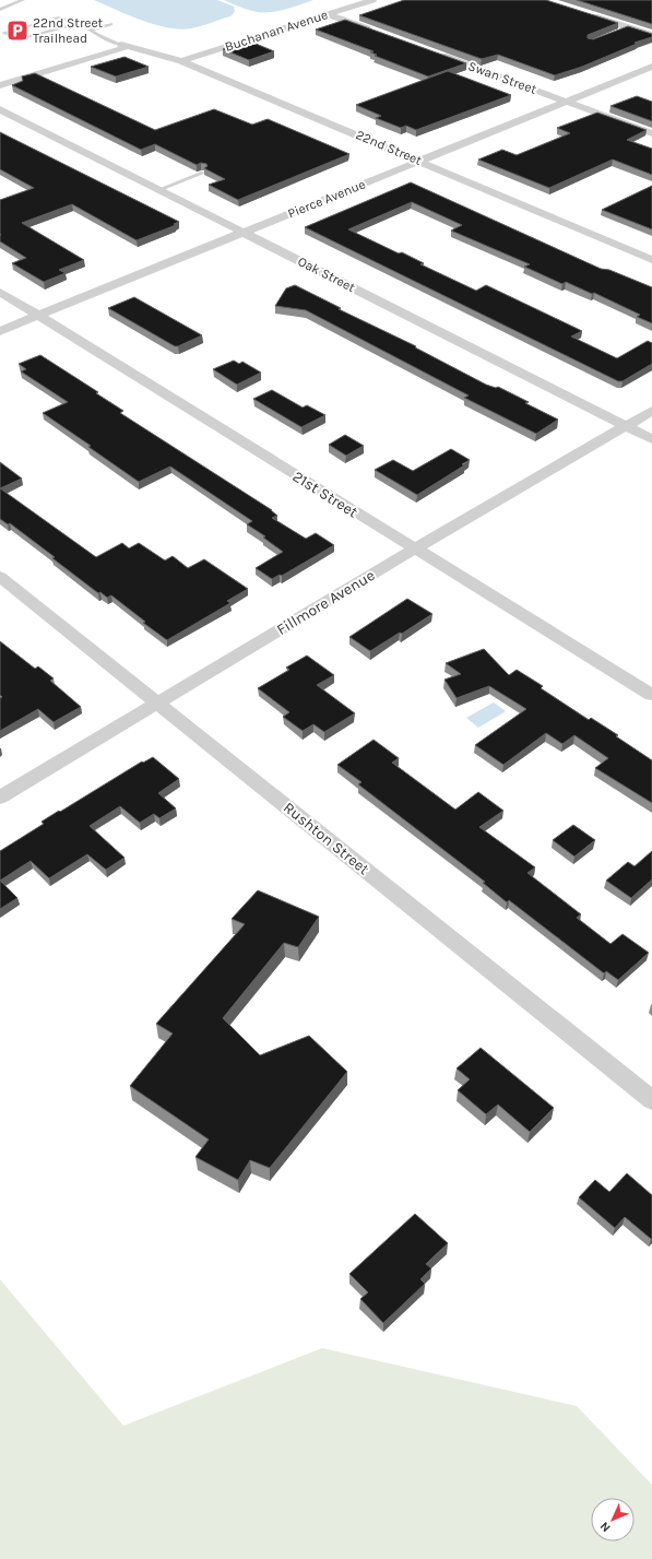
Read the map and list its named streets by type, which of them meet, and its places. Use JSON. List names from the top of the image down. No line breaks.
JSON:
{"streets":{"street":["Buchanan Avenue","Swan Street","22nd Street","Pierce Avenue","Oak Street","21st Street","Fillmore Avenue","Rushton Street"]},"crossings":[["Buchanan Avenue","22nd Street"],["Swan Street","Pierce Avenue"],["22nd Street","Pierce Avenue"],["Pierce Avenue","Oak Street"],["Pierce Avenue","21st Street"],["Oak Street","Fillmore Avenue"],["21st Street","Fillmore Avenue"],["Fillmore Avenue","Rushton Street"]],"places":{"parking":["22nd Street Trailhead"]},"north":"bottom left"}
